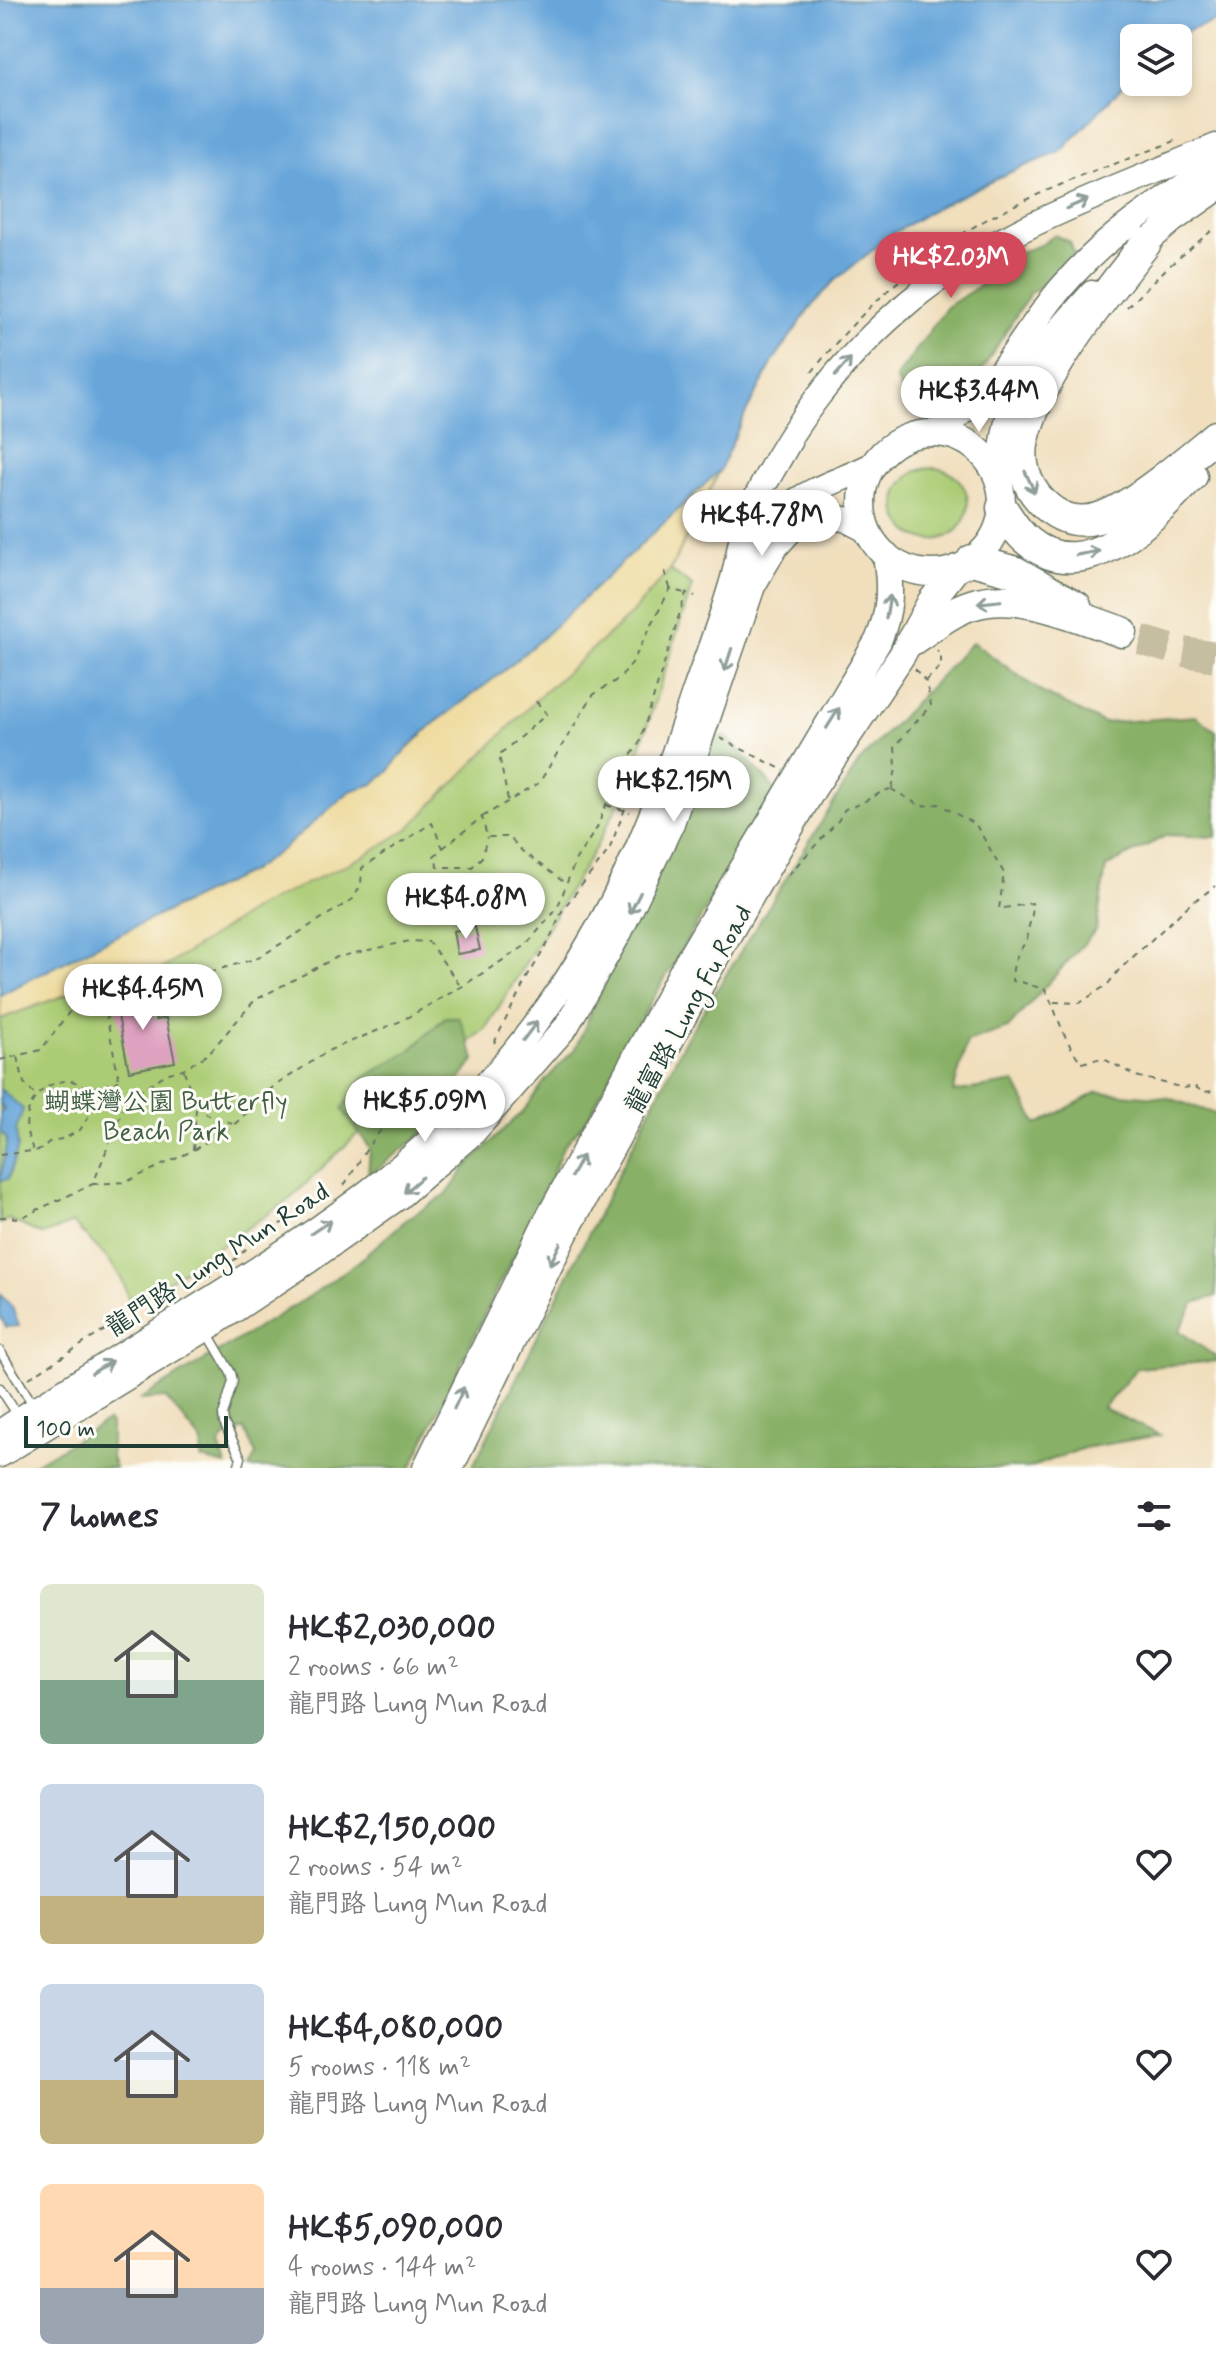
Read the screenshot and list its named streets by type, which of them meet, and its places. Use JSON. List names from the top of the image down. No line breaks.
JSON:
{"streets":{"main road":["龍富路 Lung Fu Road","龍門路 Lung Mun Road"]},"parks":["蝴蝶灣公園 Butterfly Beach Park"],"scale_bar":"100 m","page":{"price":["HK$2.03M","HK$3.44M","HK$4.78M","HK$2.15M","HK$4.08M","HK$4.45M","HK$5.09M"],"scale":"100 m","heading":"7 homes","list":[{"name":"HK$2,030,000","note":"2 rooms · 66 m² · 龍門路 Lung Mun Road"},{"name":"HK$2,150,000","note":"2 rooms · 54 m² · 龍門路 Lung Mun Road"},{"name":"HK$4,080,000","note":"5 rooms · 118 m² · 龍門路 Lung Mun Road"},{"name":"HK$5,090,000","note":"4 rooms · 144 m² · 龍門路 Lung Mun Road"}]}}
